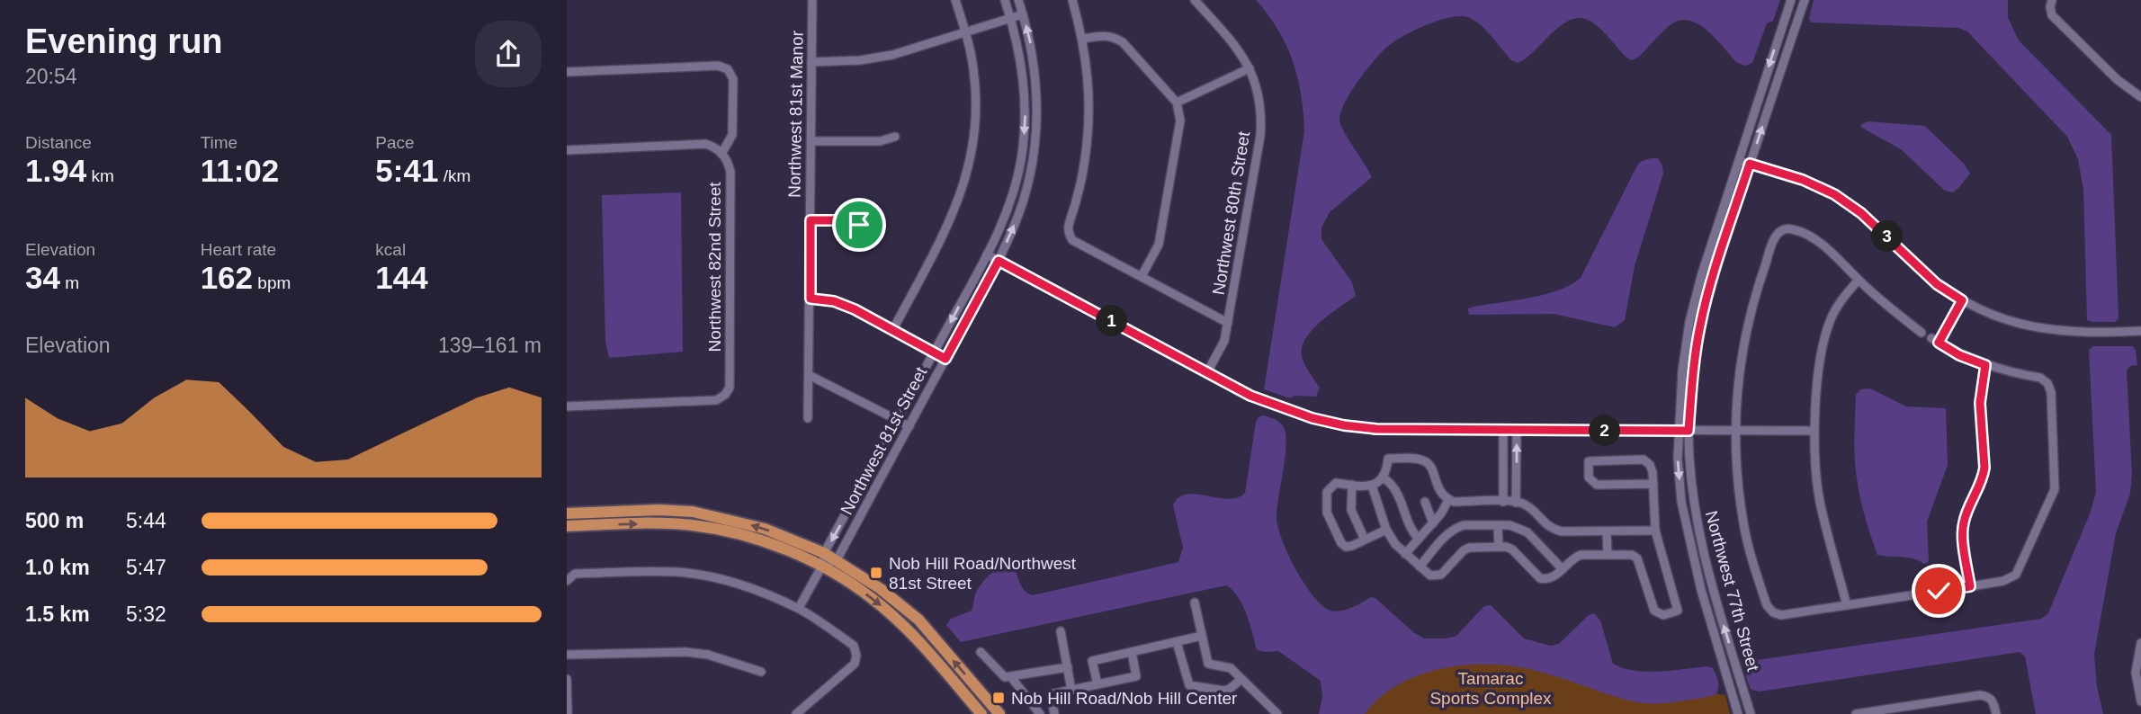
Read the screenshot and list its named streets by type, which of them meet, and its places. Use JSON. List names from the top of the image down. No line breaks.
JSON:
{"streets":{"street":["Northwest 81st Manor","Northwest 80th Street","Northwest 82nd Street","Northwest 81st Street","Northwest 77th Street"]},"parks":["Tamarac Sports Complex"],"places":{"transit":["Nob Hill Road/Northwest 81st Street","Nob Hill Road/Nob Hill Center"]},"page":{"heading":["Evening run","20:54"],"stats":[["Distance","1.94 km"],["Time","11:02"],["Pace","5:41 /km"],["Elevation","34 m"],["Heart rate","162 bpm"],["kcal","144"]],"pins":["3","1","2"],"chart":["Elevation","139–161 m"],"list":[{"name":"500 m","note":"5:44"},{"name":"1.0 km","note":"5:47"},{"name":"1.5 km","note":"5:32"}]}}
